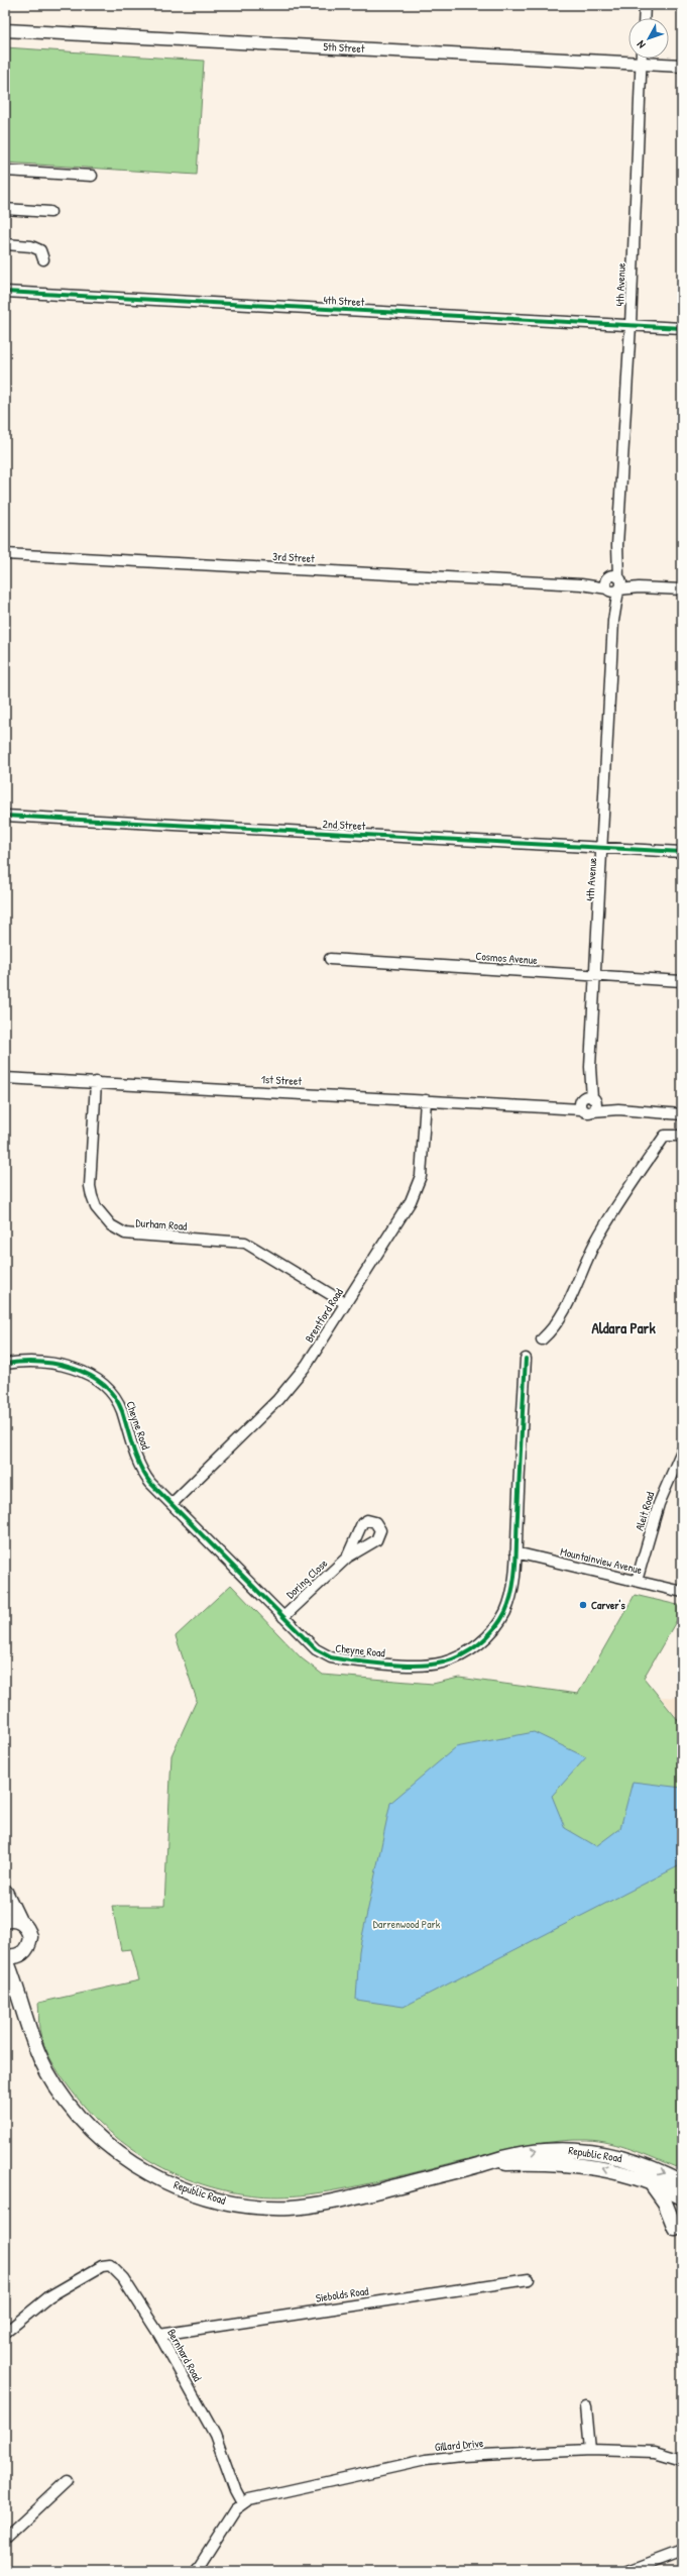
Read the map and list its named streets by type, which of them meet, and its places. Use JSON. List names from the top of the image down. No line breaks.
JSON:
{"streets":{"main road":["Republic Road"],"street":["5th Street","4th Avenue","4th Street","3rd Street","2nd Street","Cosmos Avenue","1st Street","Durham Road","Brentford Road","Cheyne Road","Aleit Road","Mountainview Avenue","Doring Close","Siebolds Road","Bernhard Road","Gillard Drive"]},"crossings":[["5th Street","4th Avenue"],["4th Avenue","4th Street"],["4th Avenue","3rd Street"],["4th Avenue","2nd Street"],["4th Avenue","Cosmos Avenue"],["4th Avenue","1st Street"],["1st Street","Durham Road"],["1st Street","Brentford Road"],["Durham Road","Brentford Road"],["Brentford Road","Cheyne Road"],["Cheyne Road","Mountainview Avenue"],["Cheyne Road","Doring Close"],["Aleit Road","Mountainview Avenue"],["Siebolds Road","Bernhard Road"],["Bernhard Road","Gillard Drive"]],"districts":["Aldara Park"],"parks":["Darrenwood Park"],"places":["Carver's"],"north":"bottom left"}
